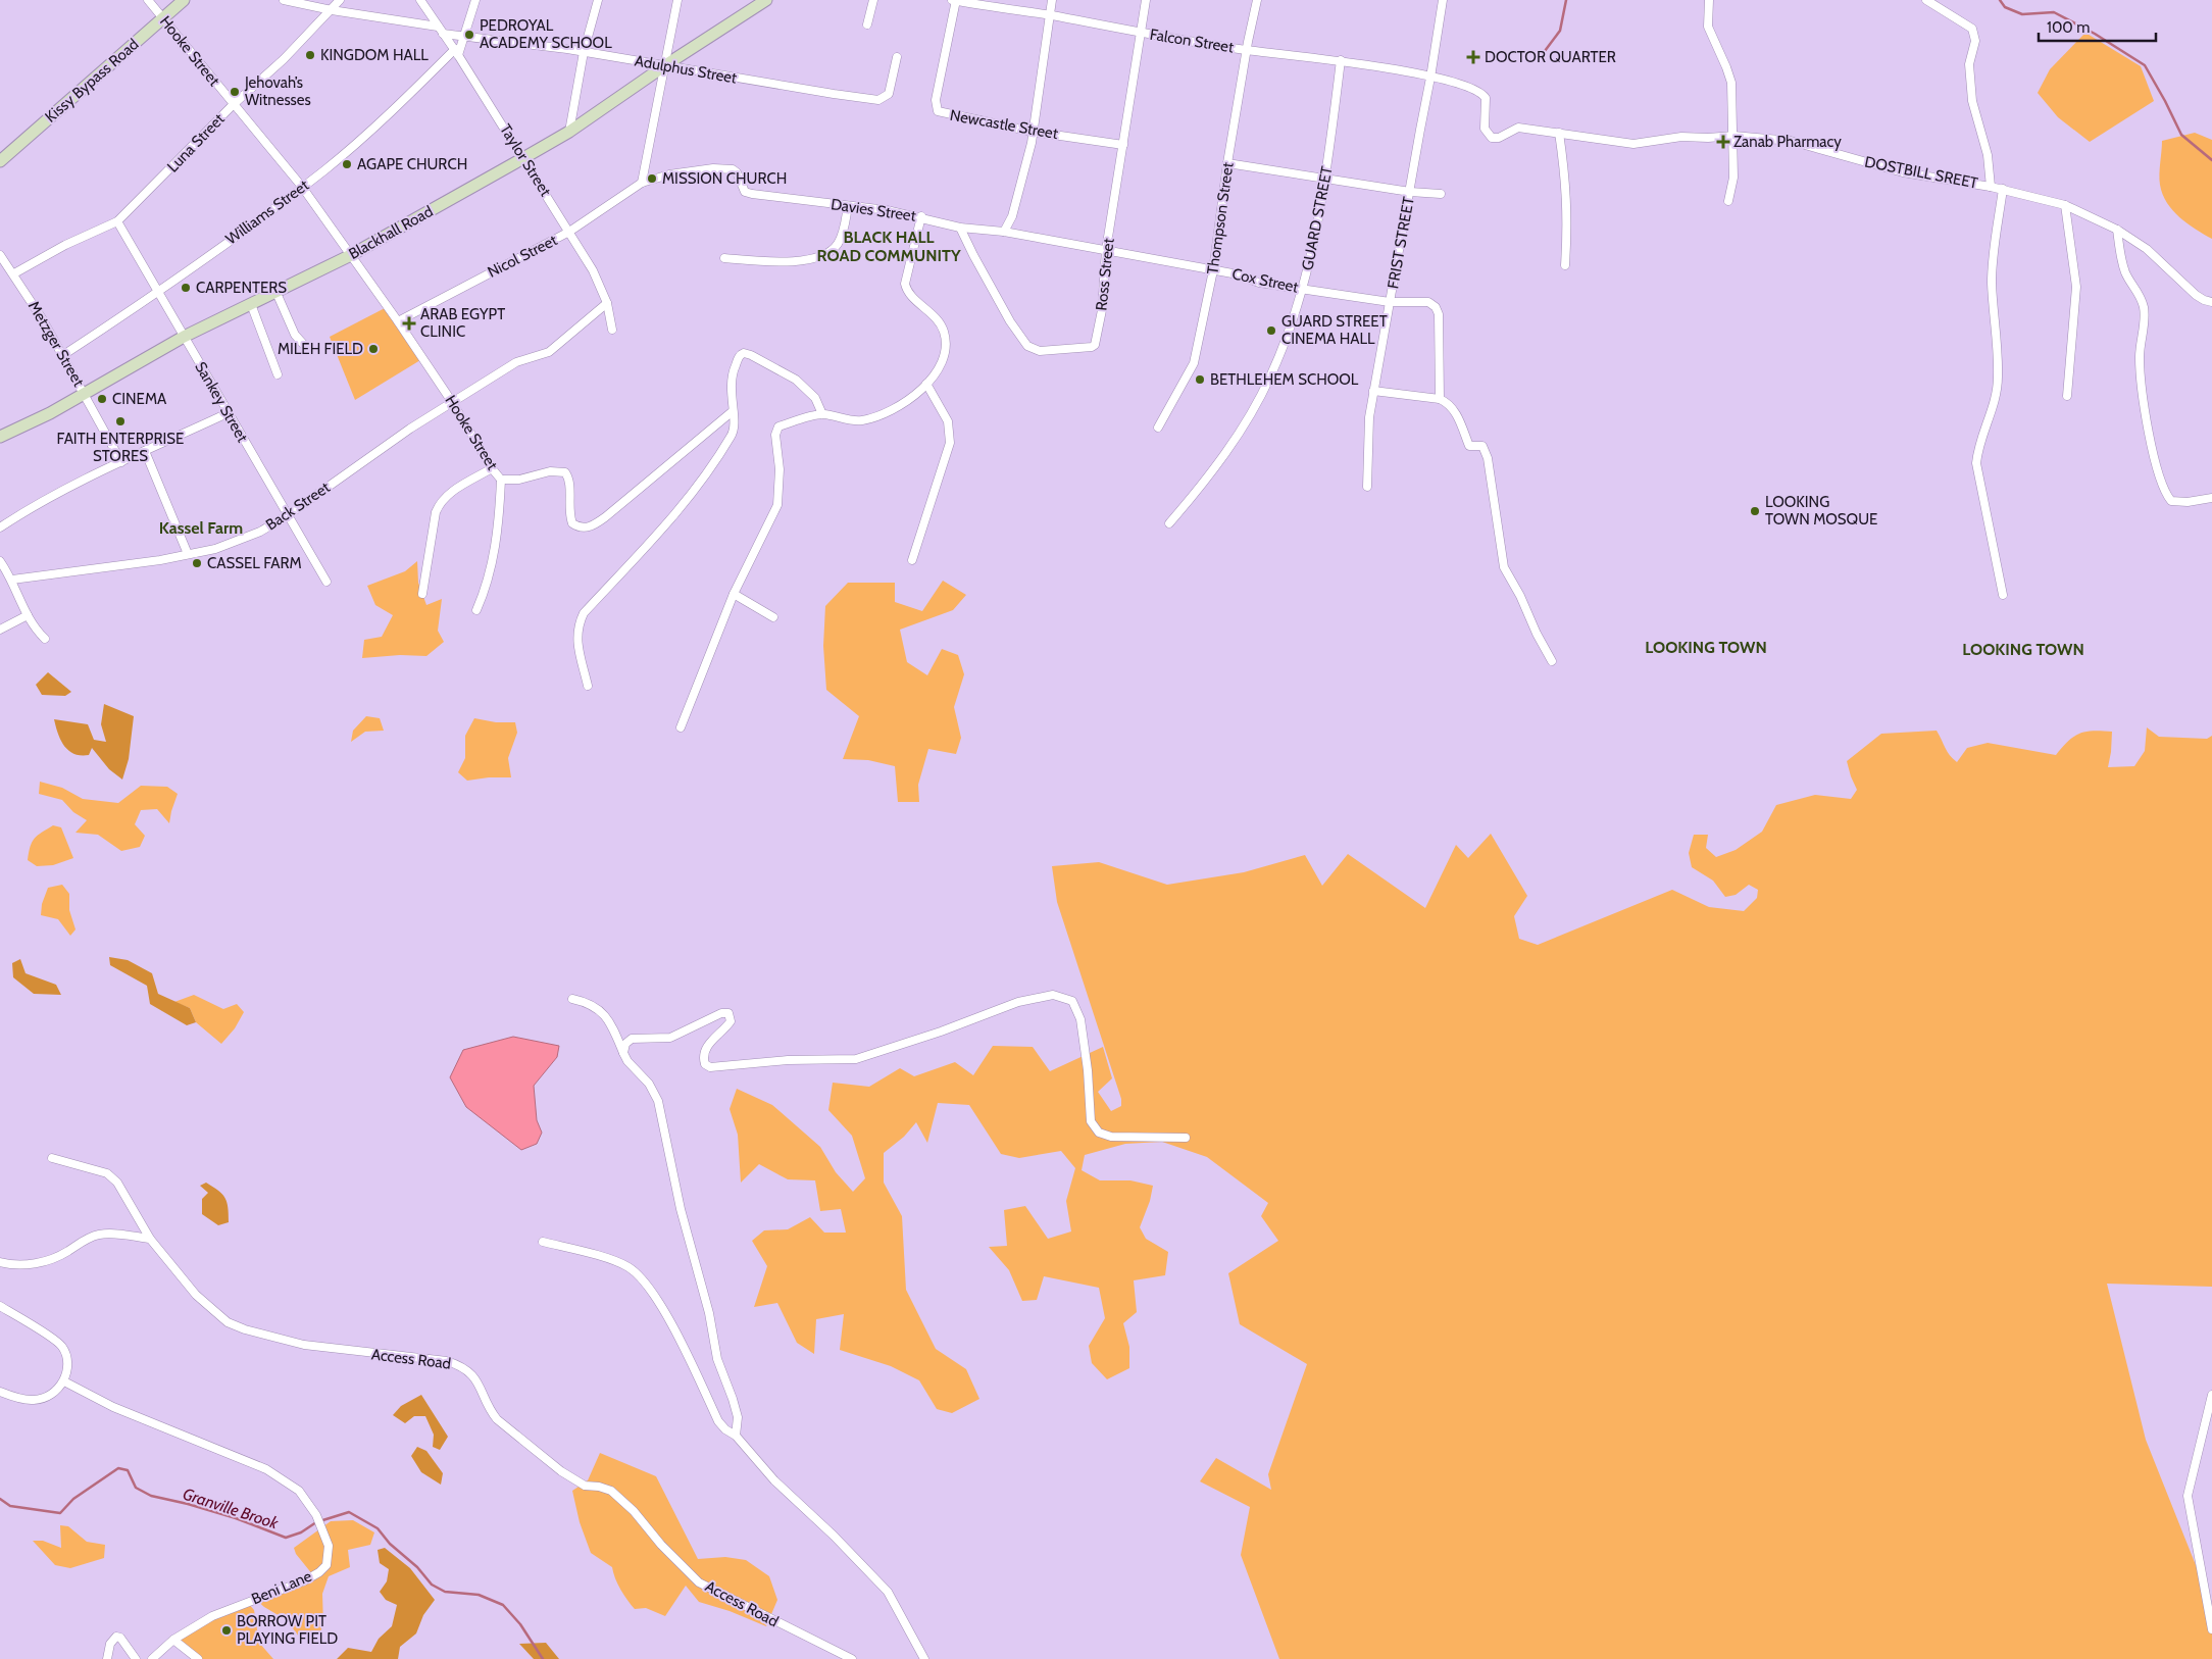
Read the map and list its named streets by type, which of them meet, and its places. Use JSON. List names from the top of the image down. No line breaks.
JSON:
{"streets":{"street":["Falcon Street","Hooke Street","Adulphus Street","Kissy Bypass Road","Newcastle Street","Luna Street","Taylor Street","DOSTBILL SREET","Davies Street","Williams Street","Thompson Street","GUARD STREET","Blackhall Road","FRIST STREET","Nicol Street","Ross Street","Cox Street","Metzger Street","Sankey Street","Back Street","Access Road","Beni Lane"]},"crossings":[["Falcon Street","Newcastle Street"],["Falcon Street","DOSTBILL SREET"],["Falcon Street","Thompson Street"],["Falcon Street","GUARD STREET"],["Falcon Street","FRIST STREET"],["Falcon Street","Ross Street"],["Hooke Street","Kissy Bypass Road"],["Hooke Street","Luna Street"],["Hooke Street","Williams Street"],["Hooke Street","Blackhall Road"],["Hooke Street","Nicol Street"],["Hooke Street","Back Street"],["Adulphus Street","Taylor Street"],["Adulphus Street","Blackhall Road"],["Newcastle Street","Ross Street"],["Luna Street","Sankey Street"],["Taylor Street","Williams Street"],["Taylor Street","Blackhall Road"],["Taylor Street","Nicol Street"],["Taylor Street","Back Street"],["DOSTBILL SREET","FRIST STREET"],["Davies Street","Nicol Street"],["Davies Street","Ross Street"],["Davies Street","Cox Street"],["Williams Street","Metzger Street"],["Williams Street","Sankey Street"],["Thompson Street","Cox Street"],["GUARD STREET","Cox Street"],["Blackhall Road","Metzger Street"],["Blackhall Road","Sankey Street"],["FRIST STREET","Cox Street"],["Ross Street","Cox Street"],["Sankey Street","Back Street"]],"districts":["BLACK HALL ROAD COMMUNITY","Kassel Farm","LOOKING TOWN","LOOKING TOWN"],"water":["Granville Brook"],"places":{"other":["PEDROYAL ACADEMY SCHOOL","KINGDOM HALL","Jehovah’s Witnesses","AGAPE CHURCH","MISSION CHURCH","CARPENTERS","GUARD STREET CINEMA HALL","MILEH FIELD","BETHLEHEM SCHOOL","CINEMA","FAITH ENTERPRISE STORES","LOOKING TOWN MOSQUE","CASSEL FARM","BORROW PIT PLAYING FIELD"],"health":["DOCTOR QUARTER","Zanab Pharmacy","ARAB EGYPT CLINIC"]},"scale_bar":"100 m"}
